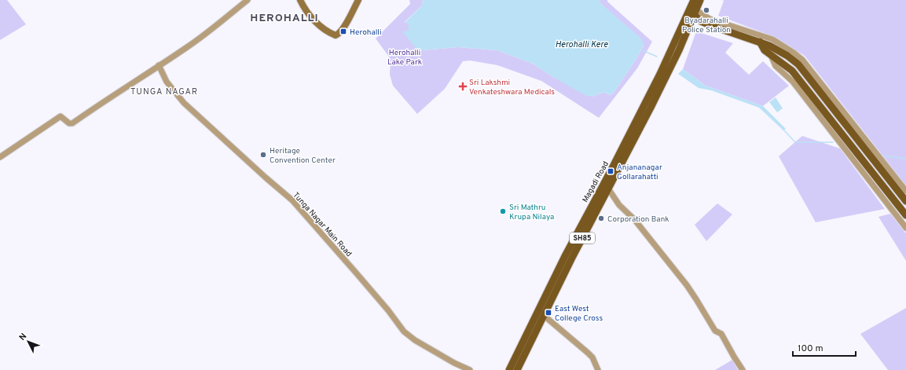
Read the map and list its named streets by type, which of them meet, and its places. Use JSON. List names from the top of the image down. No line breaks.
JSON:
{"streets":{"main road":["Magadi Road","SH85"],"street":["Tunga Nagar Main Road"]},"districts":["HEROHALLI","TUNGA NAGAR"],"water":["Herohalli Kere"],"parks":["Herohalli Lake Park"],"places":{"other":["Byadarahalli Police Station","Heritage Convention Center","Sri Mathru Krupa Nilaya","Corporation Bank"],"transit":["Herohalli","Anjananagar Gollarahatti","East West College Cross"],"health":["Sri Lakshmi Venkateshwara Medicals"]},"scale_bar":"100 m","north":"top left"}
